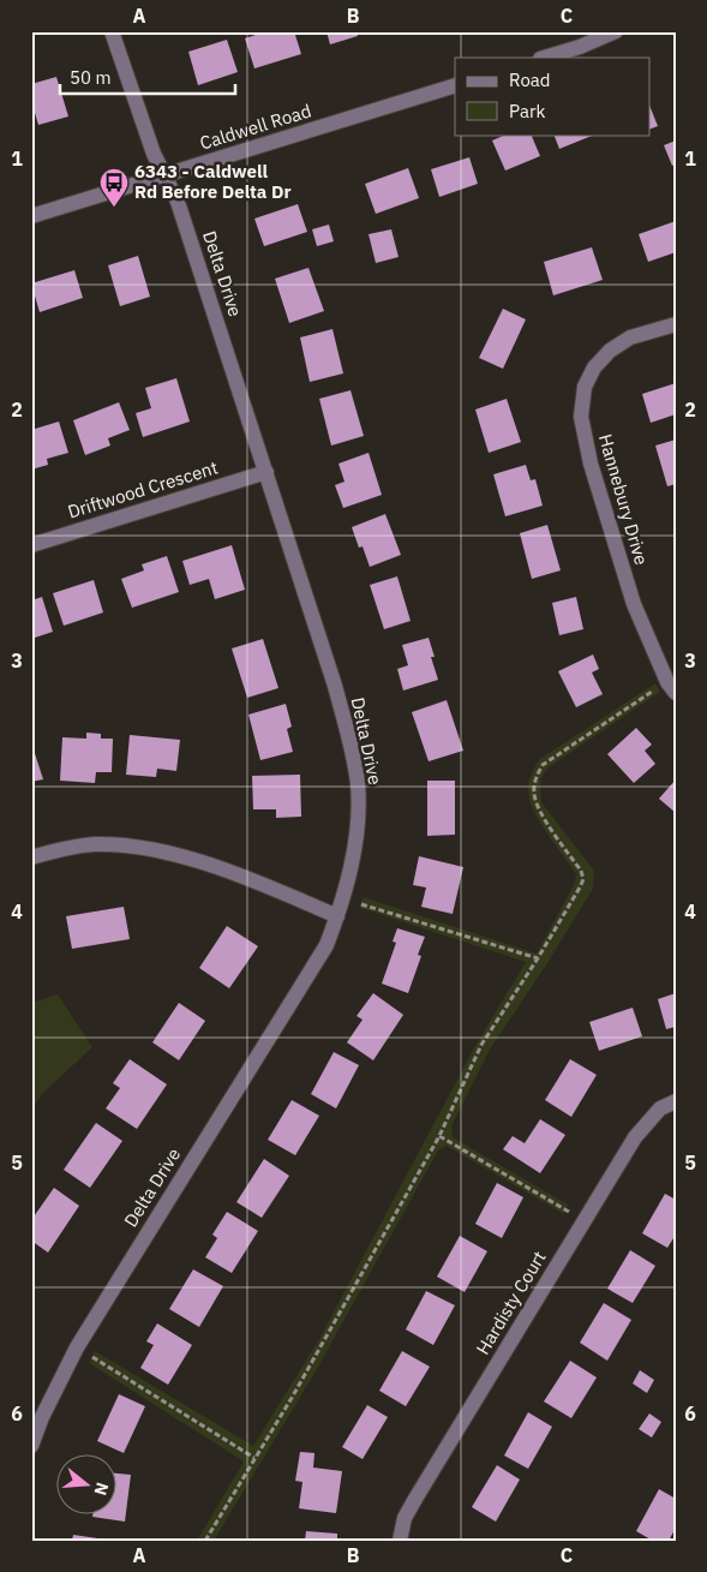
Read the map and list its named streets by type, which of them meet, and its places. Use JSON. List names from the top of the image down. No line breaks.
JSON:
{"streets":{"street":["Caldwell Road","Delta Drive","Driftwood Crescent","Hannebury Drive","Hardisty Court"]},"crossings":[["Caldwell Road","Delta Drive"],["Delta Drive","Driftwood Crescent"]],"places":{"bus stop":["6343 - Caldwell Rd Before Delta Dr"]},"legend":["Road","Park"],"scale_bar":"50 m","north":"right","grid":{"columns":["A","B","C"],"rows":["1","2","3","4","5","6"]}}
